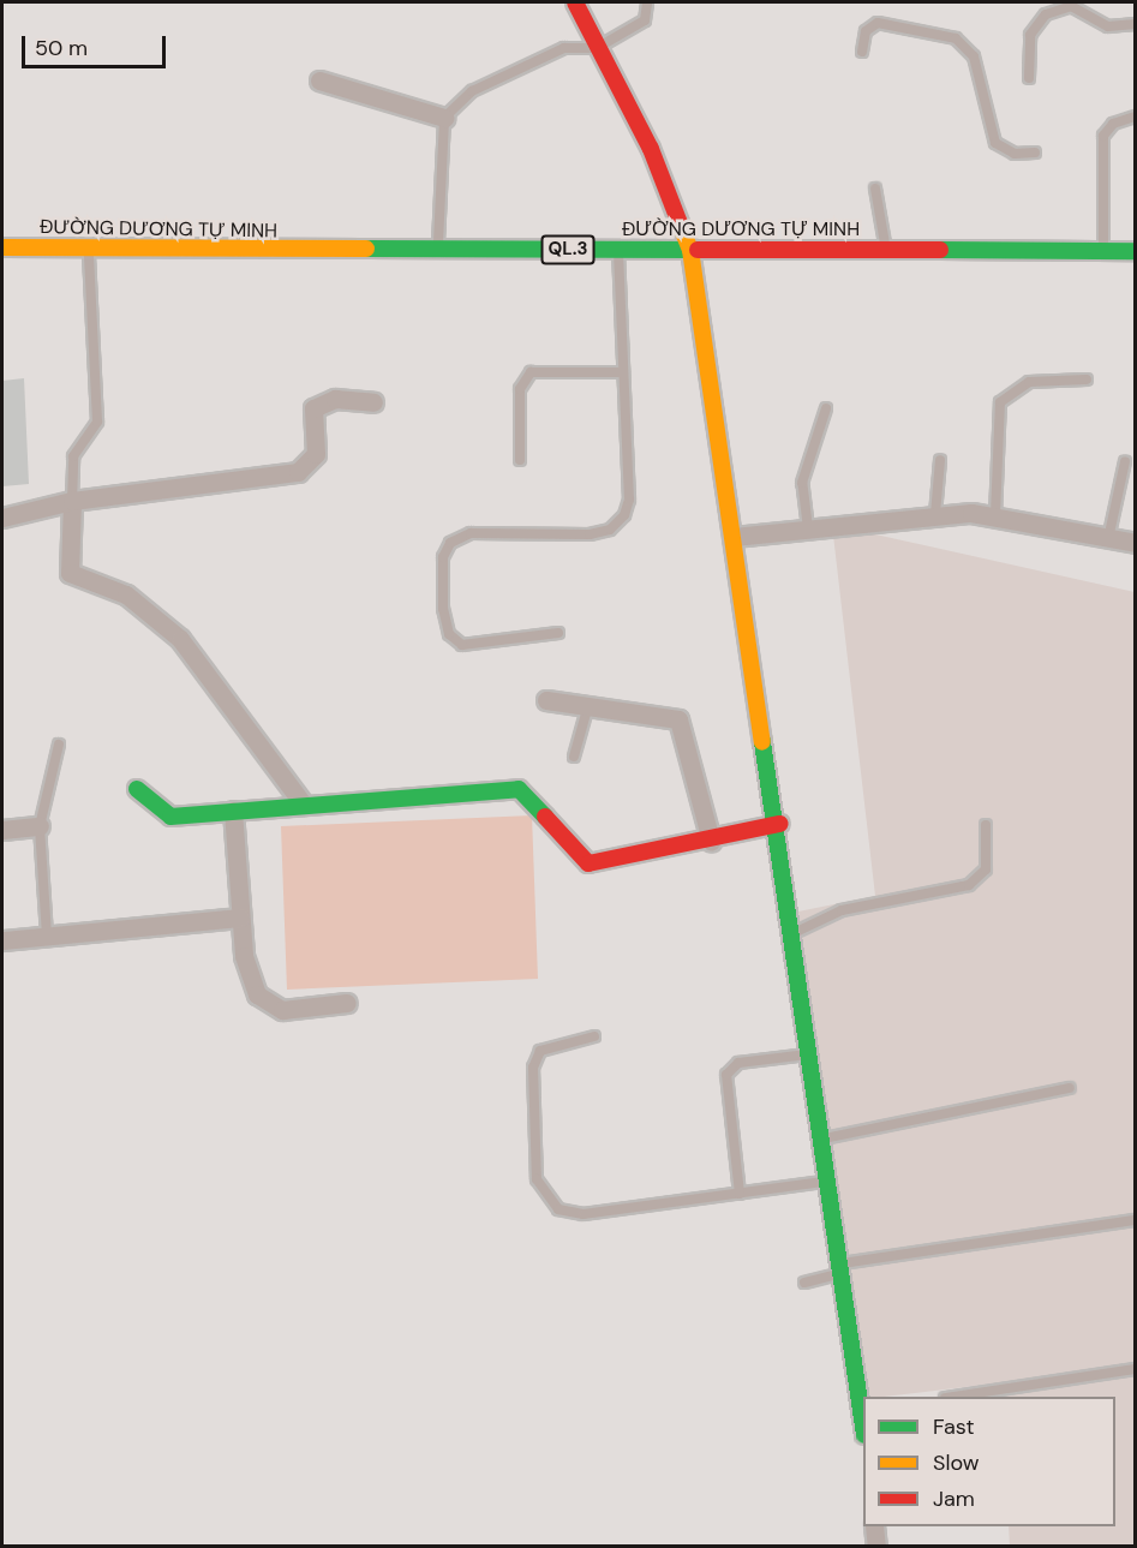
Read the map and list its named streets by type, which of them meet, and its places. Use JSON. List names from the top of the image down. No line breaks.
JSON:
{"streets":{"main road":["ĐƯỜNG DƯƠNG TỰ MINH","QL.3"]},"legend":["Fast","Slow","Jam"],"scale_bar":"50 m"}
